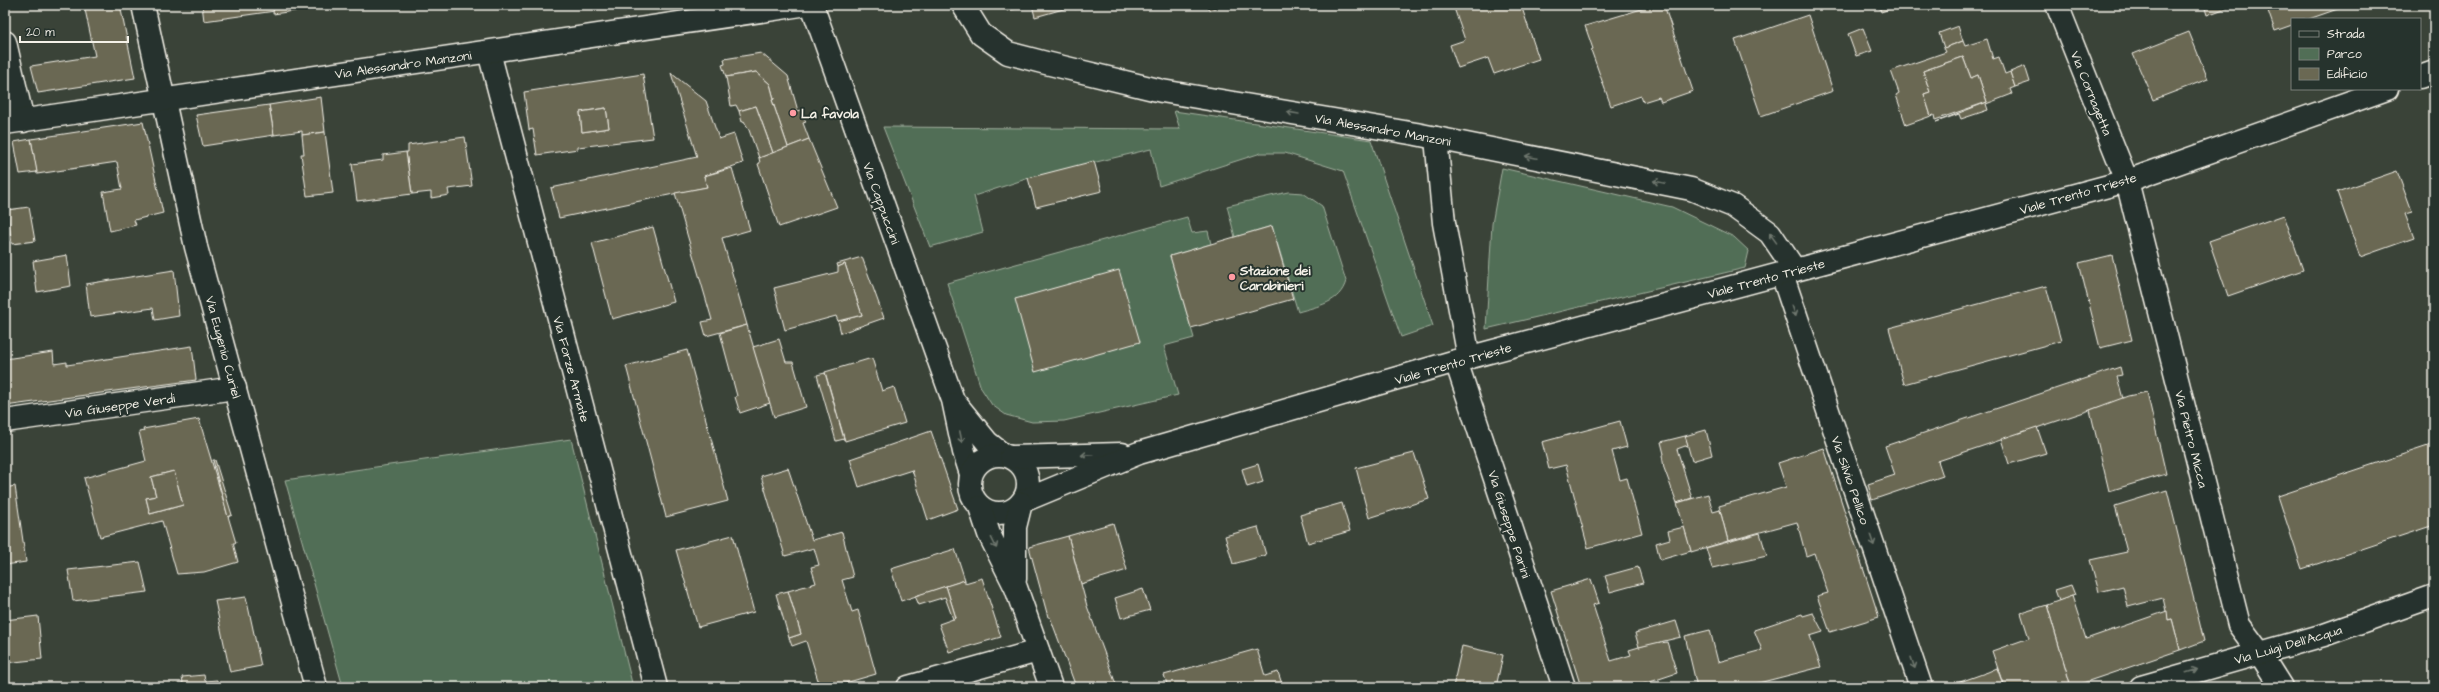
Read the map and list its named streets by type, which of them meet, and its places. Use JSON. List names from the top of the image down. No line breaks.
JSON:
{"streets":{"street":["Via Alessandro Manzoni","Via Cornagetta","Viale Trento Trieste","Via Cappuccini","Via Eugenio Curiel","Via Forze Armate","Via Giuseppe Verdi","Via Pietro Micca","Via Silvio Pellico","Via Giuseppe Parini","Via Luigi Dell'Acqua"]},"crossings":[["Via Alessandro Manzoni","Viale Trento Trieste"],["Via Alessandro Manzoni","Via Eugenio Curiel"],["Via Alessandro Manzoni","Via Forze Armate"],["Via Alessandro Manzoni","Via Silvio Pellico"],["Via Alessandro Manzoni","Via Giuseppe Parini"],["Via Cornagetta","Viale Trento Trieste"],["Via Cornagetta","Via Pietro Micca"],["Viale Trento Trieste","Via Cappuccini"],["Viale Trento Trieste","Via Pietro Micca"],["Viale Trento Trieste","Via Silvio Pellico"],["Viale Trento Trieste","Via Giuseppe Parini"],["Via Eugenio Curiel","Via Giuseppe Verdi"],["Via Pietro Micca","Via Luigi Dell'Acqua"]],"one_way":["Via Alessandro Manzoni","Via Silvio Pellico","Via Luigi Dell'Acqua"],"places":["La favola","Stazione dei Carabinieri"],"legend":["Strada","Parco","Edificio"],"scale_bar":"20 m"}
